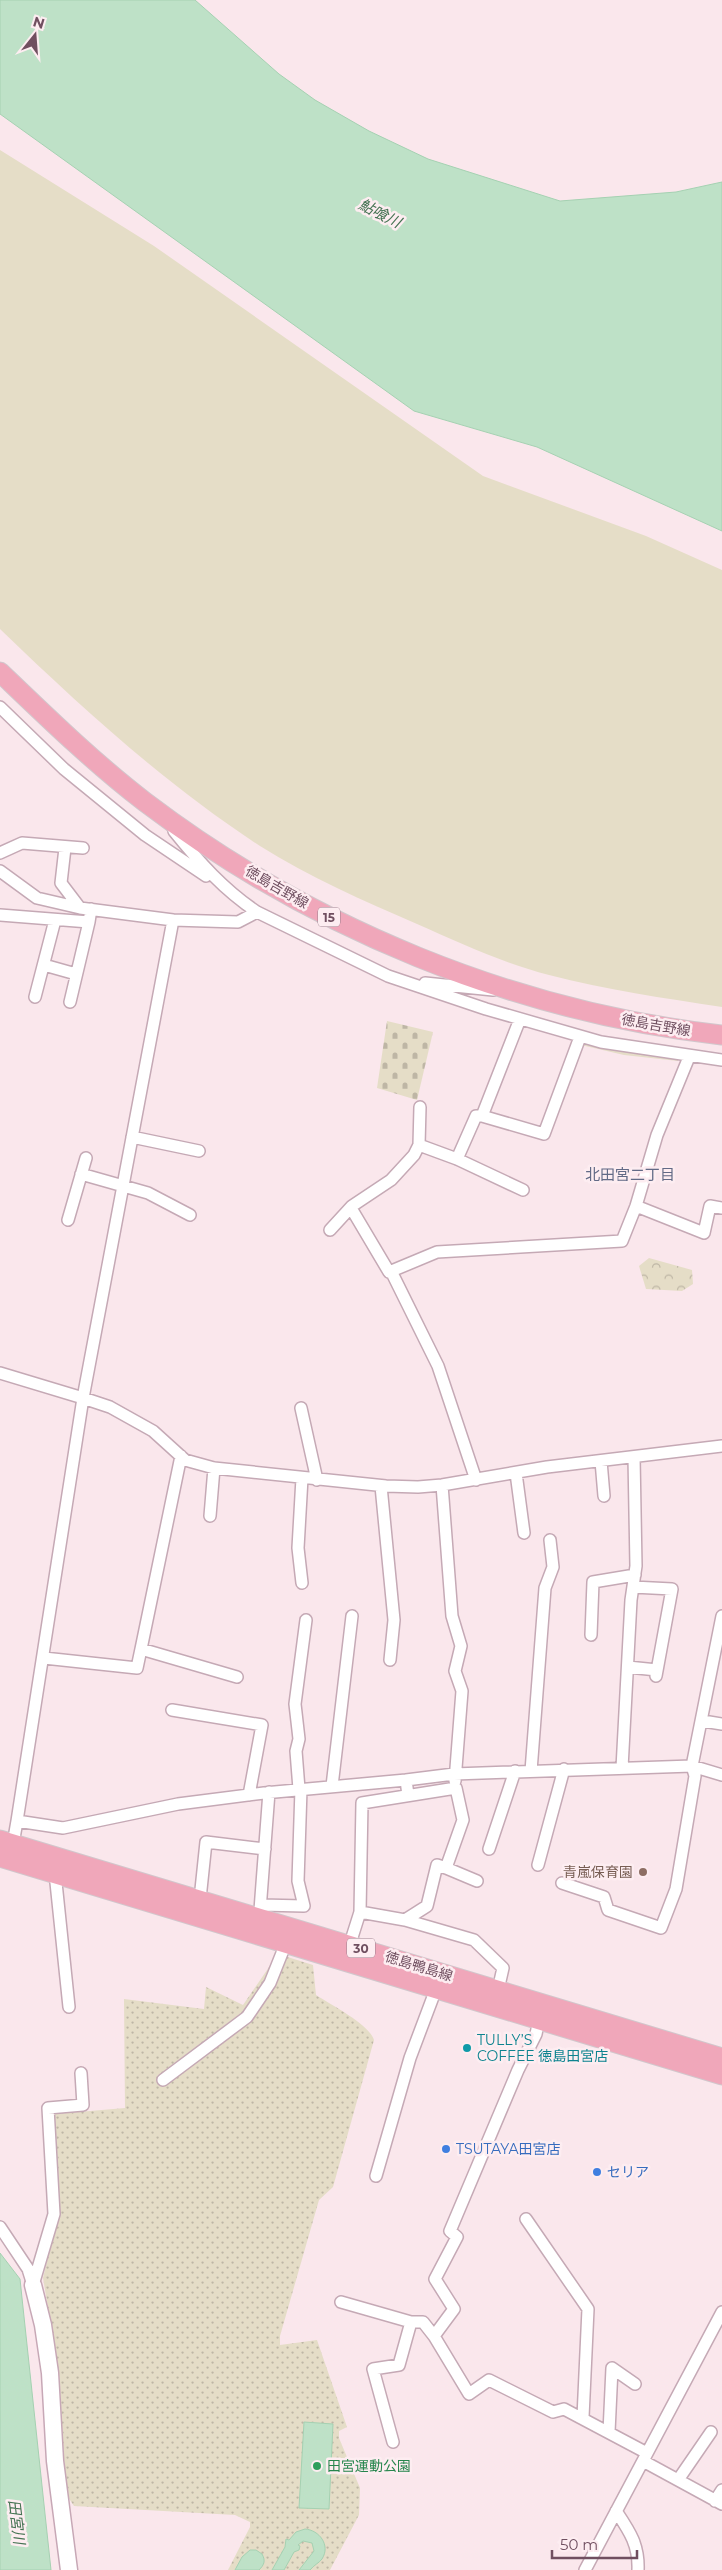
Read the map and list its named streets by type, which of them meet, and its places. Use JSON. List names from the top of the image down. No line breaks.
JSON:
{"streets":{"main road":["徳島吉野線","15","30","徳島鴨島線"]},"districts":["北田宮二丁目"],"water":["鮎喰川","田宮川"],"places":["青嵐保育園","TULLY’S COFFEE 徳島田宮店","TSUTAYA田宮店","セリア","田宮運動公園"],"scale_bar":"50 m","north":"top"}
